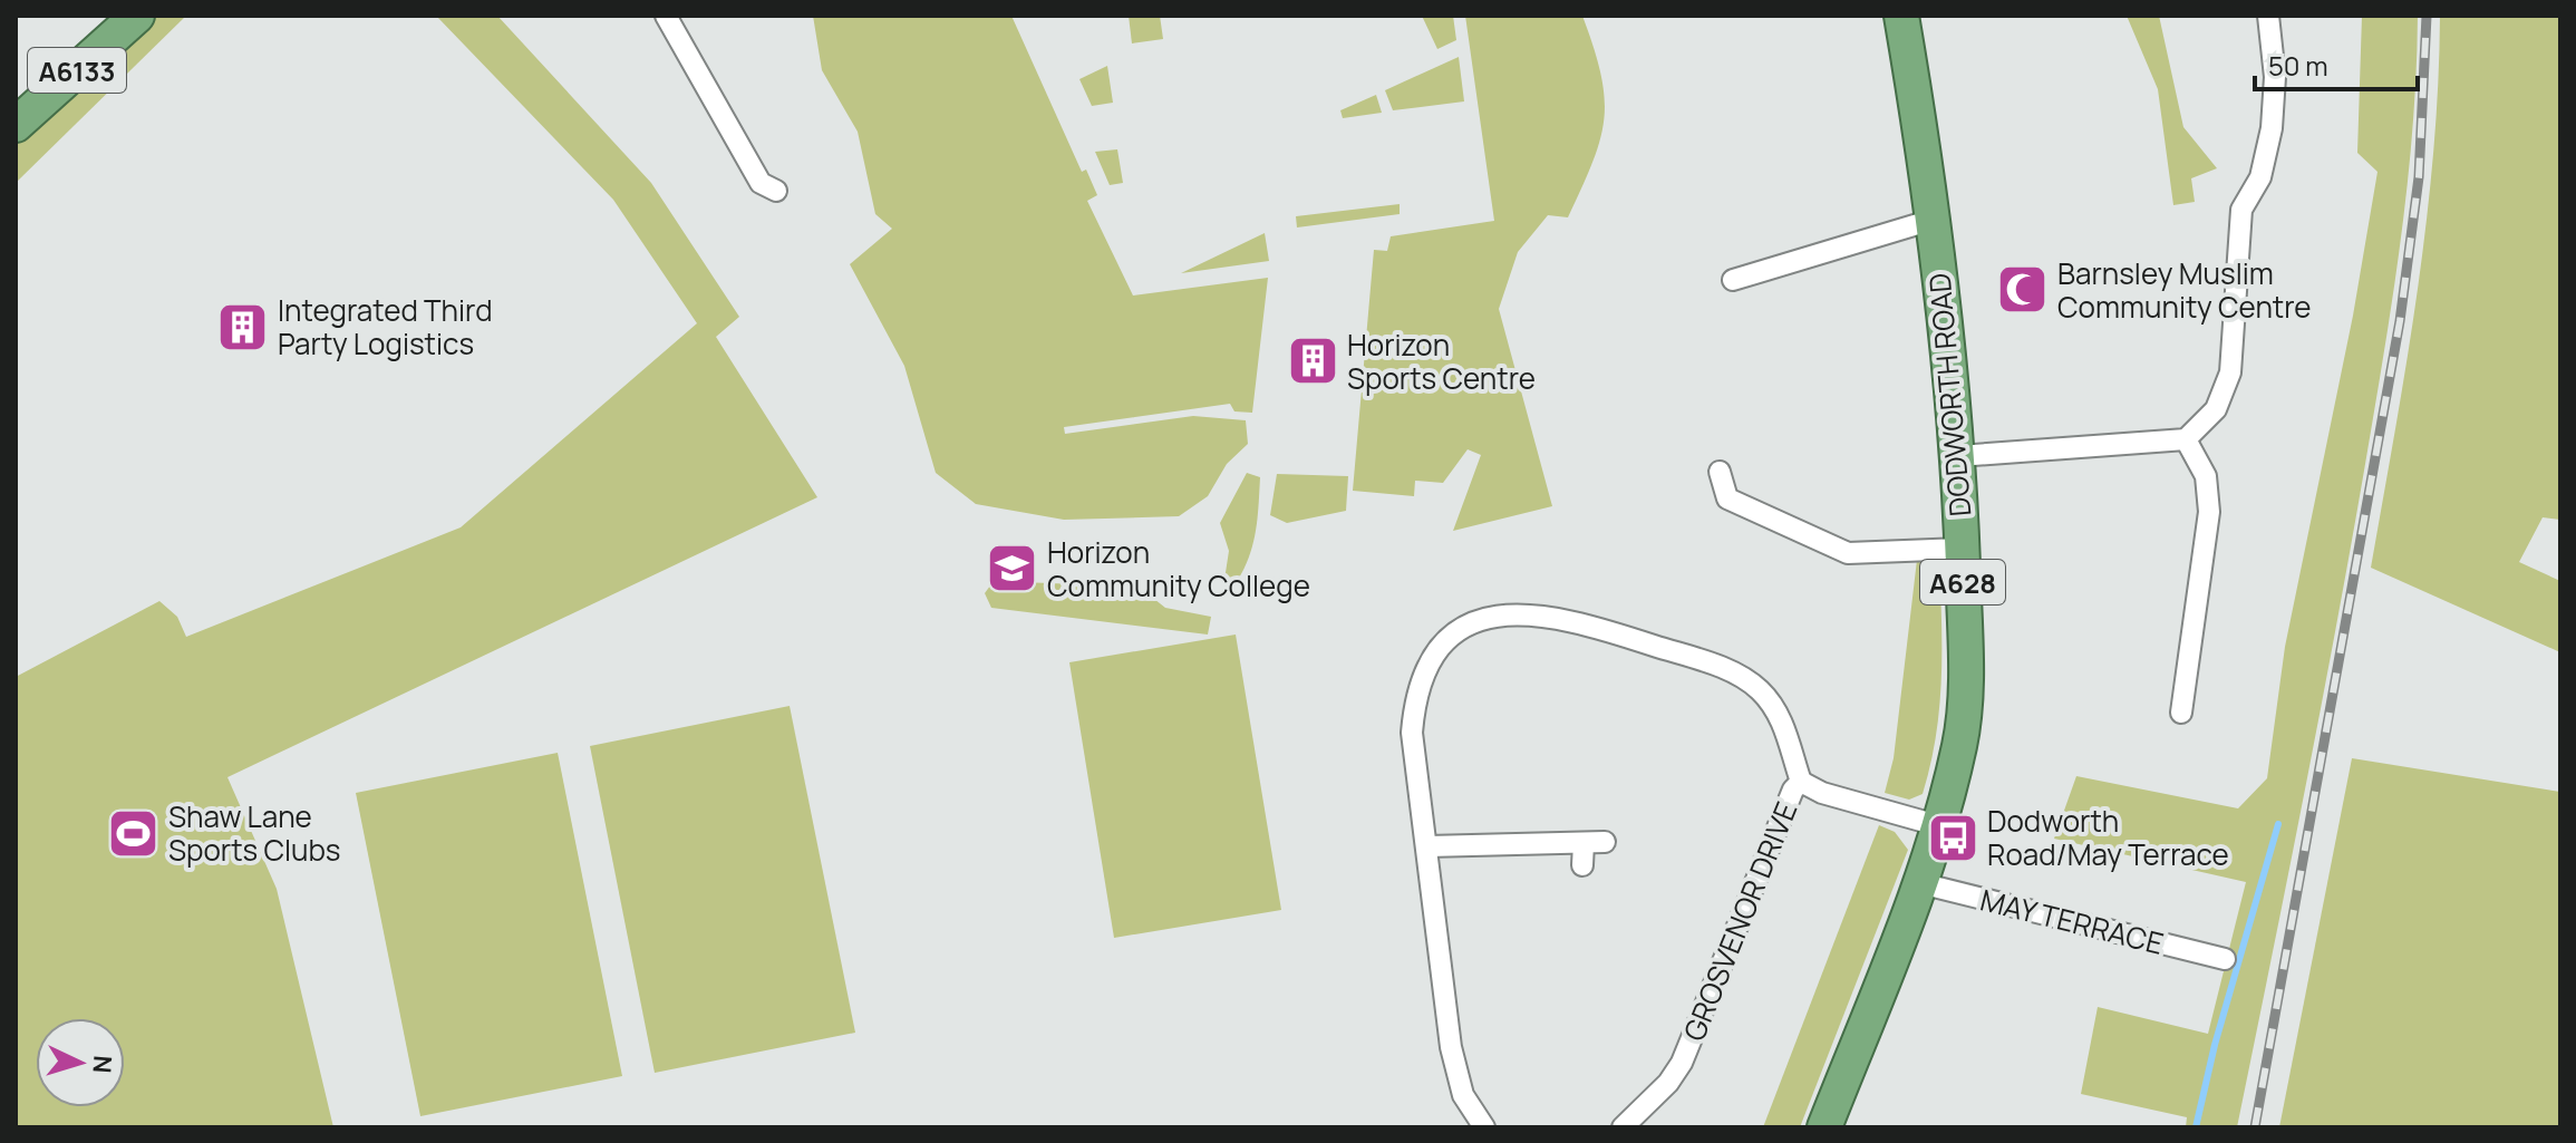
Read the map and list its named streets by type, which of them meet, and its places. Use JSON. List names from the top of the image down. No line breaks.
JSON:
{"streets":{"highway":["A6133","DODWORTH ROAD","A628"],"street":["GROSVENOR DRIVE","MAY TERRACE"]},"crossings":[["DODWORTH ROAD","GROSVENOR DRIVE"],["DODWORTH ROAD","MAY TERRACE"]],"places":{"mosque":["Barnsley Muslim Community Centre"],"building":["Integrated Third Party Logistics","Horizon Sports Centre"],"school or university":["Horizon Community College"],"sports":["Shaw Lane Sports Clubs"],"bus stop":["Dodworth Road/May Terrace"]},"scale_bar":"50 m","north":"right"}
